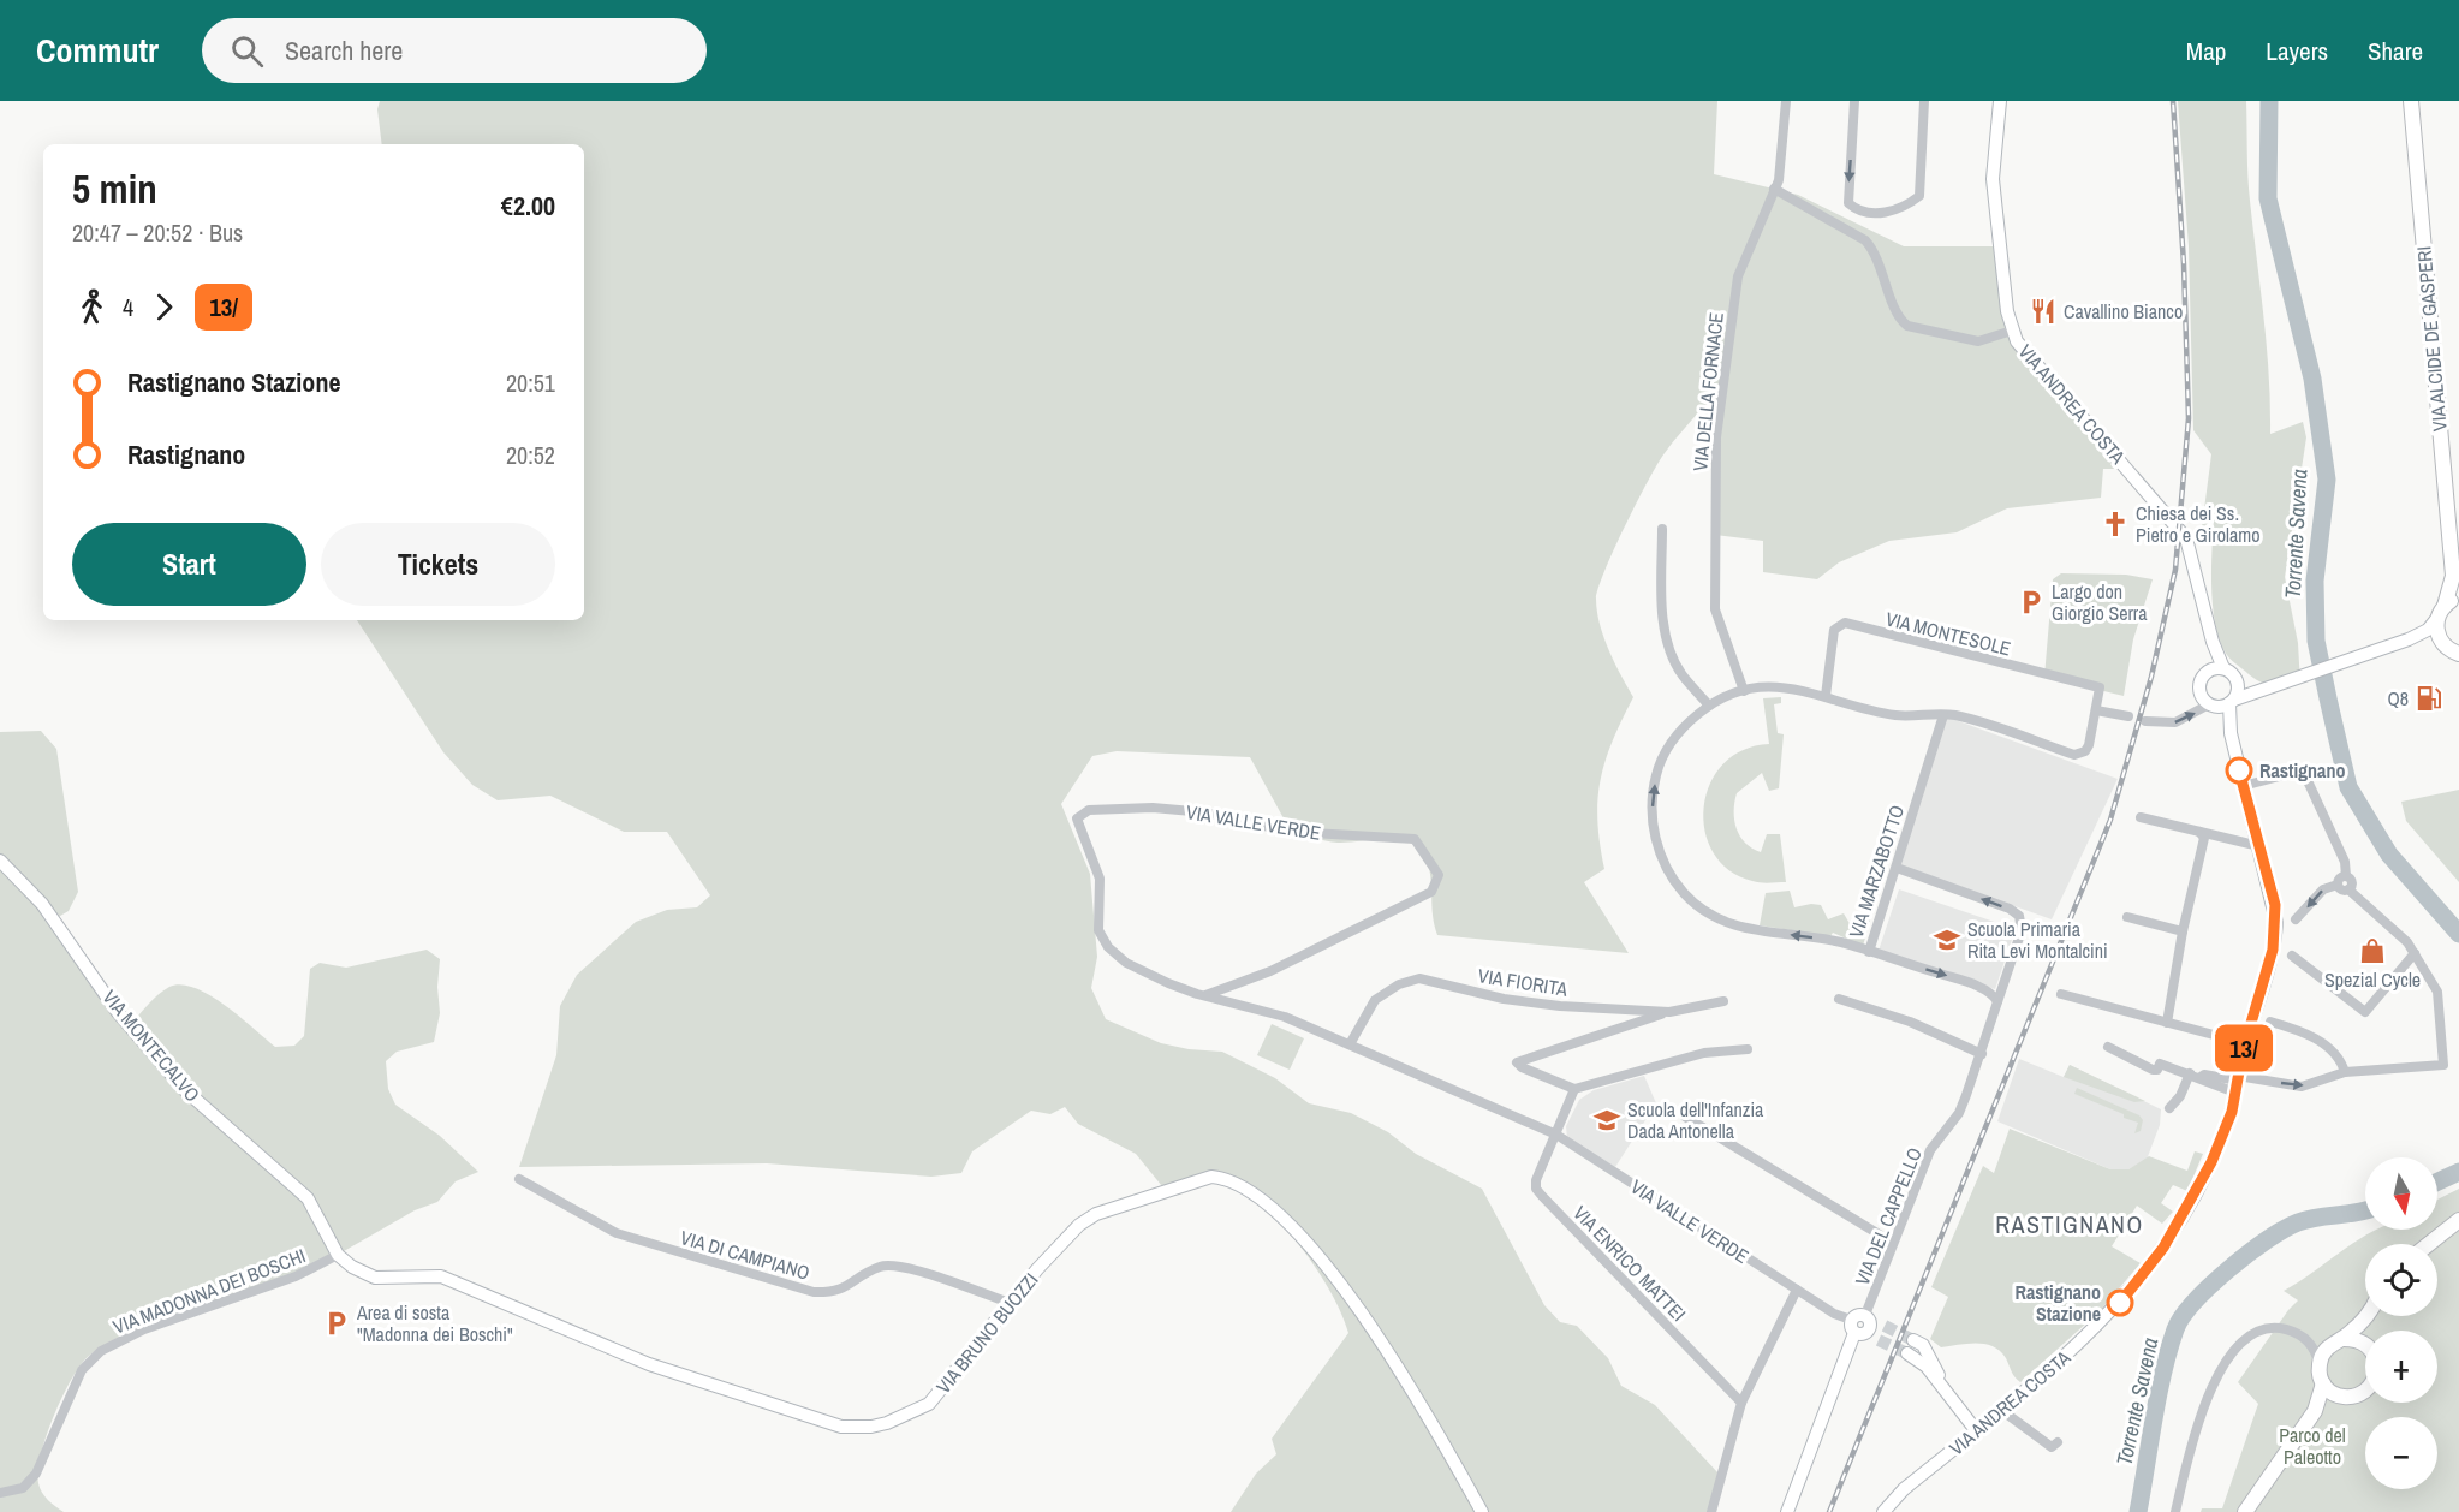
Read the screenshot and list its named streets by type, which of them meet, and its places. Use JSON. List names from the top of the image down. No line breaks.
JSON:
{"streets":{"main road":["VIA ALCIDE DE GASPERI"],"street":["VIA DELLA FORNACE","VIA ANDREA COSTA","VIA MONTESOLE","VIA VALLE VERDE","VIA MARZABOTTO","VIA FIORITA","VIA MONTECALVO","VIA DEL CAPPELLO","VIA DI CAMPIANO","VIA ENRICO MATTEI","VIA MADONNA DEI BOSCHI","VIA BRUNO BUOZZI"]},"crossings":[["VIA DELLA FORNACE","VIA MARZABOTTO"],["VIA MONTESOLE","VIA MARZABOTTO"],["VIA VALLE VERDE","VIA FIORITA"],["VIA VALLE VERDE","VIA ENRICO MATTEI"],["VIA MARZABOTTO","VIA DEL CAPPELLO"],["VIA MONTECALVO","VIA MADONNA DEI BOSCHI"],["VIA MONTECALVO","VIA BRUNO BUOZZI"],["VIA DI CAMPIANO","VIA BRUNO BUOZZI"],["VIA MADONNA DEI BOSCHI","VIA BRUNO BUOZZI"]],"districts":["RASTIGNANO"],"water":["Torrente Savena"],"parks":["Parco del Paleotto"],"places":{"restaurant":["Cavallino Bianco"],"church":["Chiesa dei Ss. Pietro e Girolamo"],"parking":["Largo don Giorgio Serra","Area di sosta \"Madonna dei Boschi\""],"fuel station":["Q8"],"other":["Rastignano","Rastignano Stazione"],"school or university":["Scuola Primaria Rita Levi Montalcini","Scuola dell'Infanzia Dada Antonella"],"shop":["Spezial Cycle"]},"lines":["bus line 13/"],"north":"bottom","page":{"header":"Commutr","search":"Search here","nav":["Map","Layers","Share"],"on_map":"13/","heading":["5 min","20:47 – 20:52 · Bus","€2.00"],"legs":["4","13/"],"list":[{"name":"Rastignano Stazione","value":"20:51"},{"name":"Rastignano","value":"20:52"}],"buttons":["Start","Tickets"],"map_buttons":["+","−"]}}
